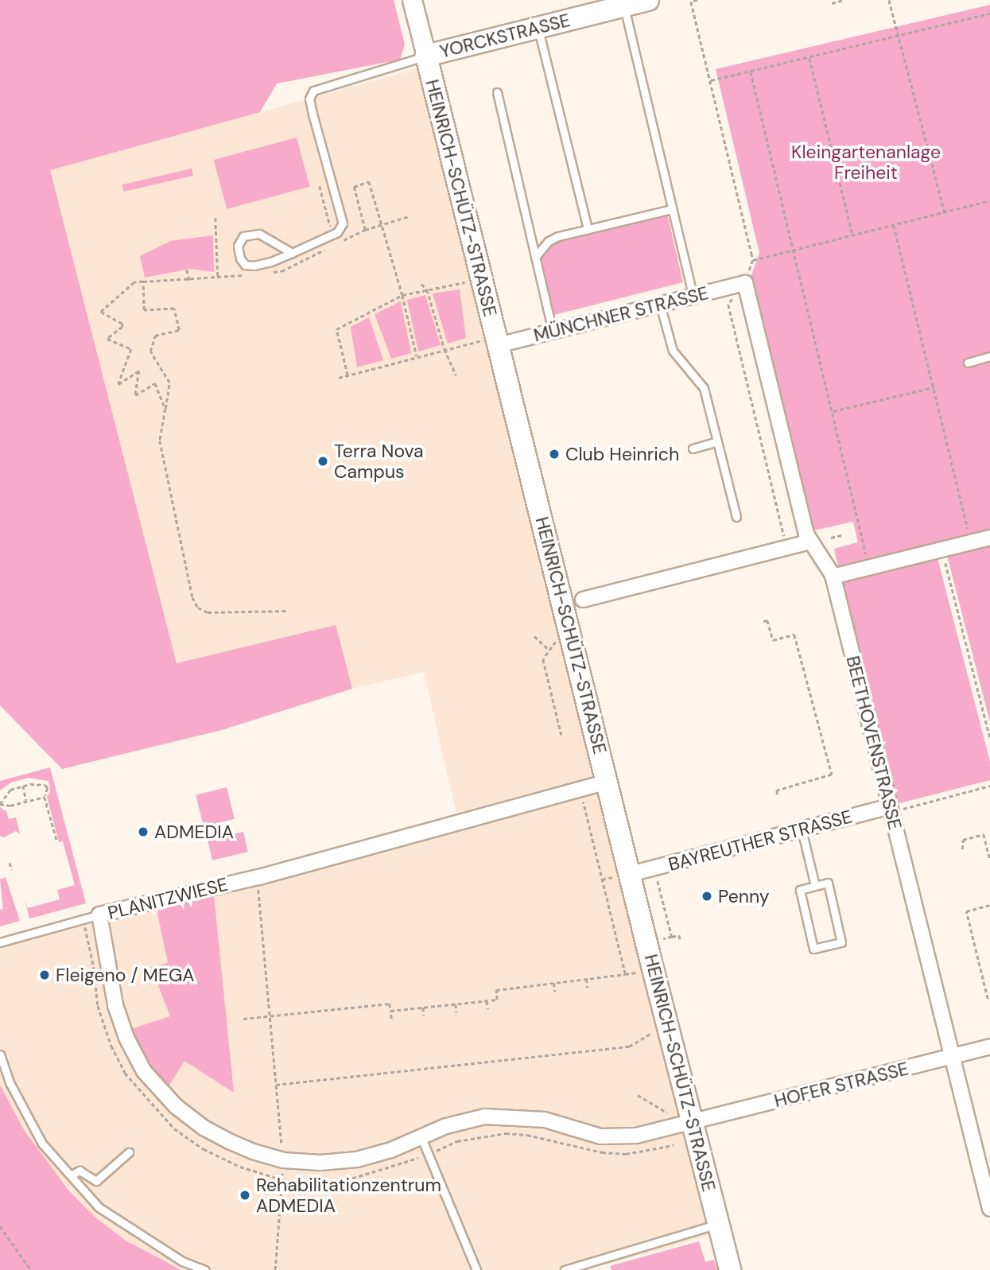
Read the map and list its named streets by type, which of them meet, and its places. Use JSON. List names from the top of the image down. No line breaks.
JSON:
{"streets":{"main road":["YORCKSTRASSE","HEINRICH-SCHÜTZ-STRASSE"],"street":["MÜNCHNER STRASSE","BEETHOVENSTRASSE","BAYREUTHER STRASSE","PLANITZWIESE","HOFER STRASSE"]},"crossings":[["YORCKSTRASSE","HEINRICH-SCHÜTZ-STRASSE"],["HEINRICH-SCHÜTZ-STRASSE","MÜNCHNER STRASSE"],["HEINRICH-SCHÜTZ-STRASSE","BAYREUTHER STRASSE"],["HEINRICH-SCHÜTZ-STRASSE","PLANITZWIESE"],["HEINRICH-SCHÜTZ-STRASSE","HOFER STRASSE"],["MÜNCHNER STRASSE","BEETHOVENSTRASSE"],["BEETHOVENSTRASSE","BAYREUTHER STRASSE"],["BEETHOVENSTRASSE","HOFER STRASSE"],["PLANITZWIESE","HOFER STRASSE"]],"parks":["Kleingartenanlage Freiheit"],"places":["Club Heinrich","Terra Nova Campus","ADMEDIA","Penny","Fleigeno / MEGA","Rehabilitationzentrum ADMEDIA"]}
